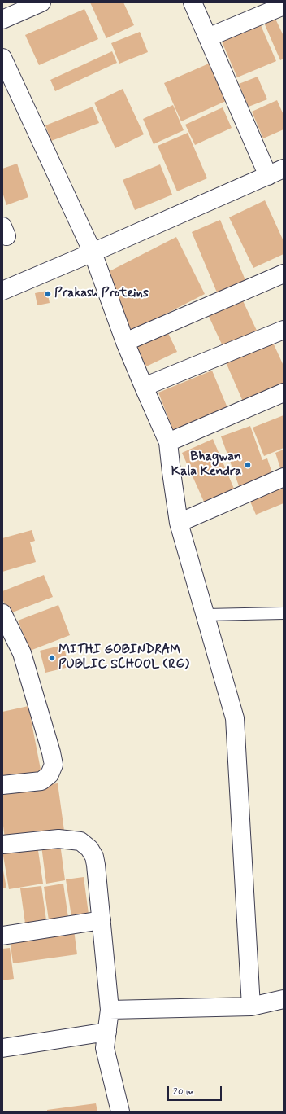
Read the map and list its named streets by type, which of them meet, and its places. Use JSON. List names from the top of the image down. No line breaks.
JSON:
{"places":["Prakash Proteins","Bhagwan Kala Kendra","MITHI GOBINDRAM PUBLIC SCHOOL (RG)"],"scale_bar":"20 m"}
